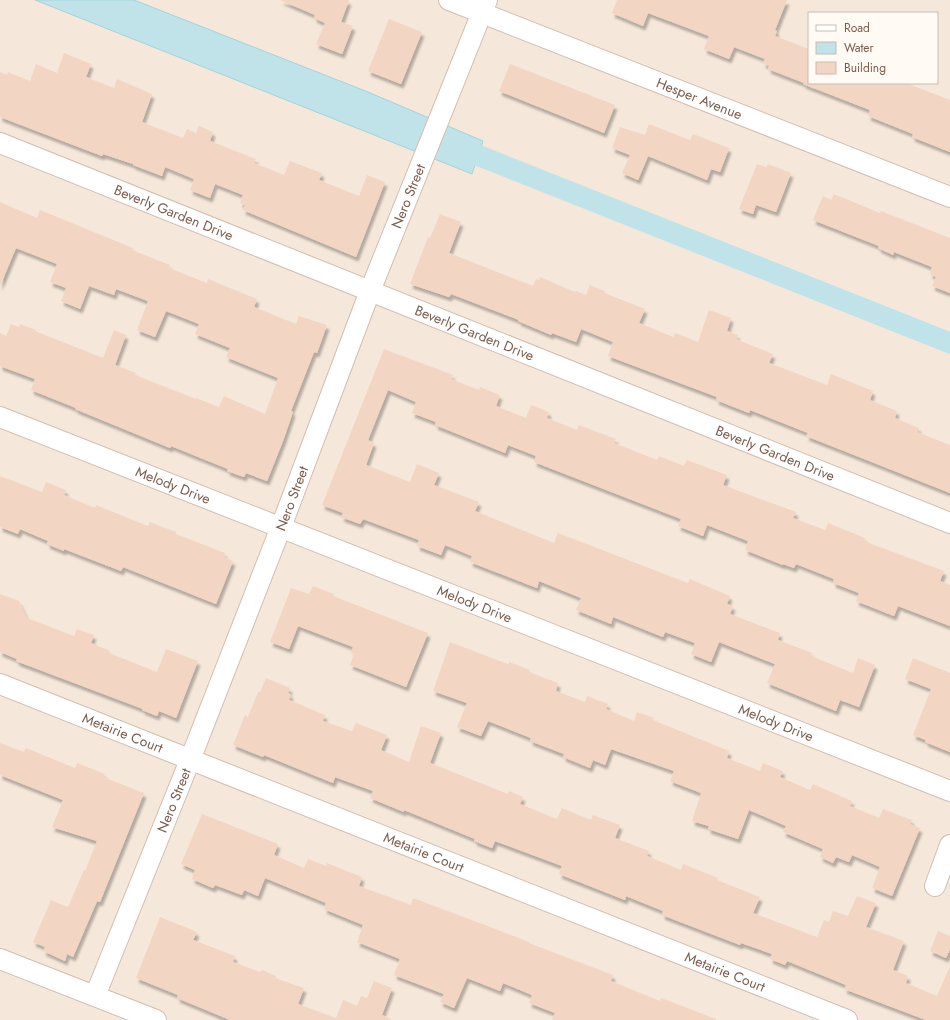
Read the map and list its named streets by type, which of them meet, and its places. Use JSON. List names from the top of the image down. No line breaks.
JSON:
{"streets":{"street":["Hesper Avenue","Nero Street","Beverly Garden Drive","Melody Drive","Metairie Court"]},"crossings":[["Hesper Avenue","Nero Street"],["Nero Street","Beverly Garden Drive"],["Nero Street","Melody Drive"],["Nero Street","Metairie Court"]],"legend":["Road","Water","Building"]}
